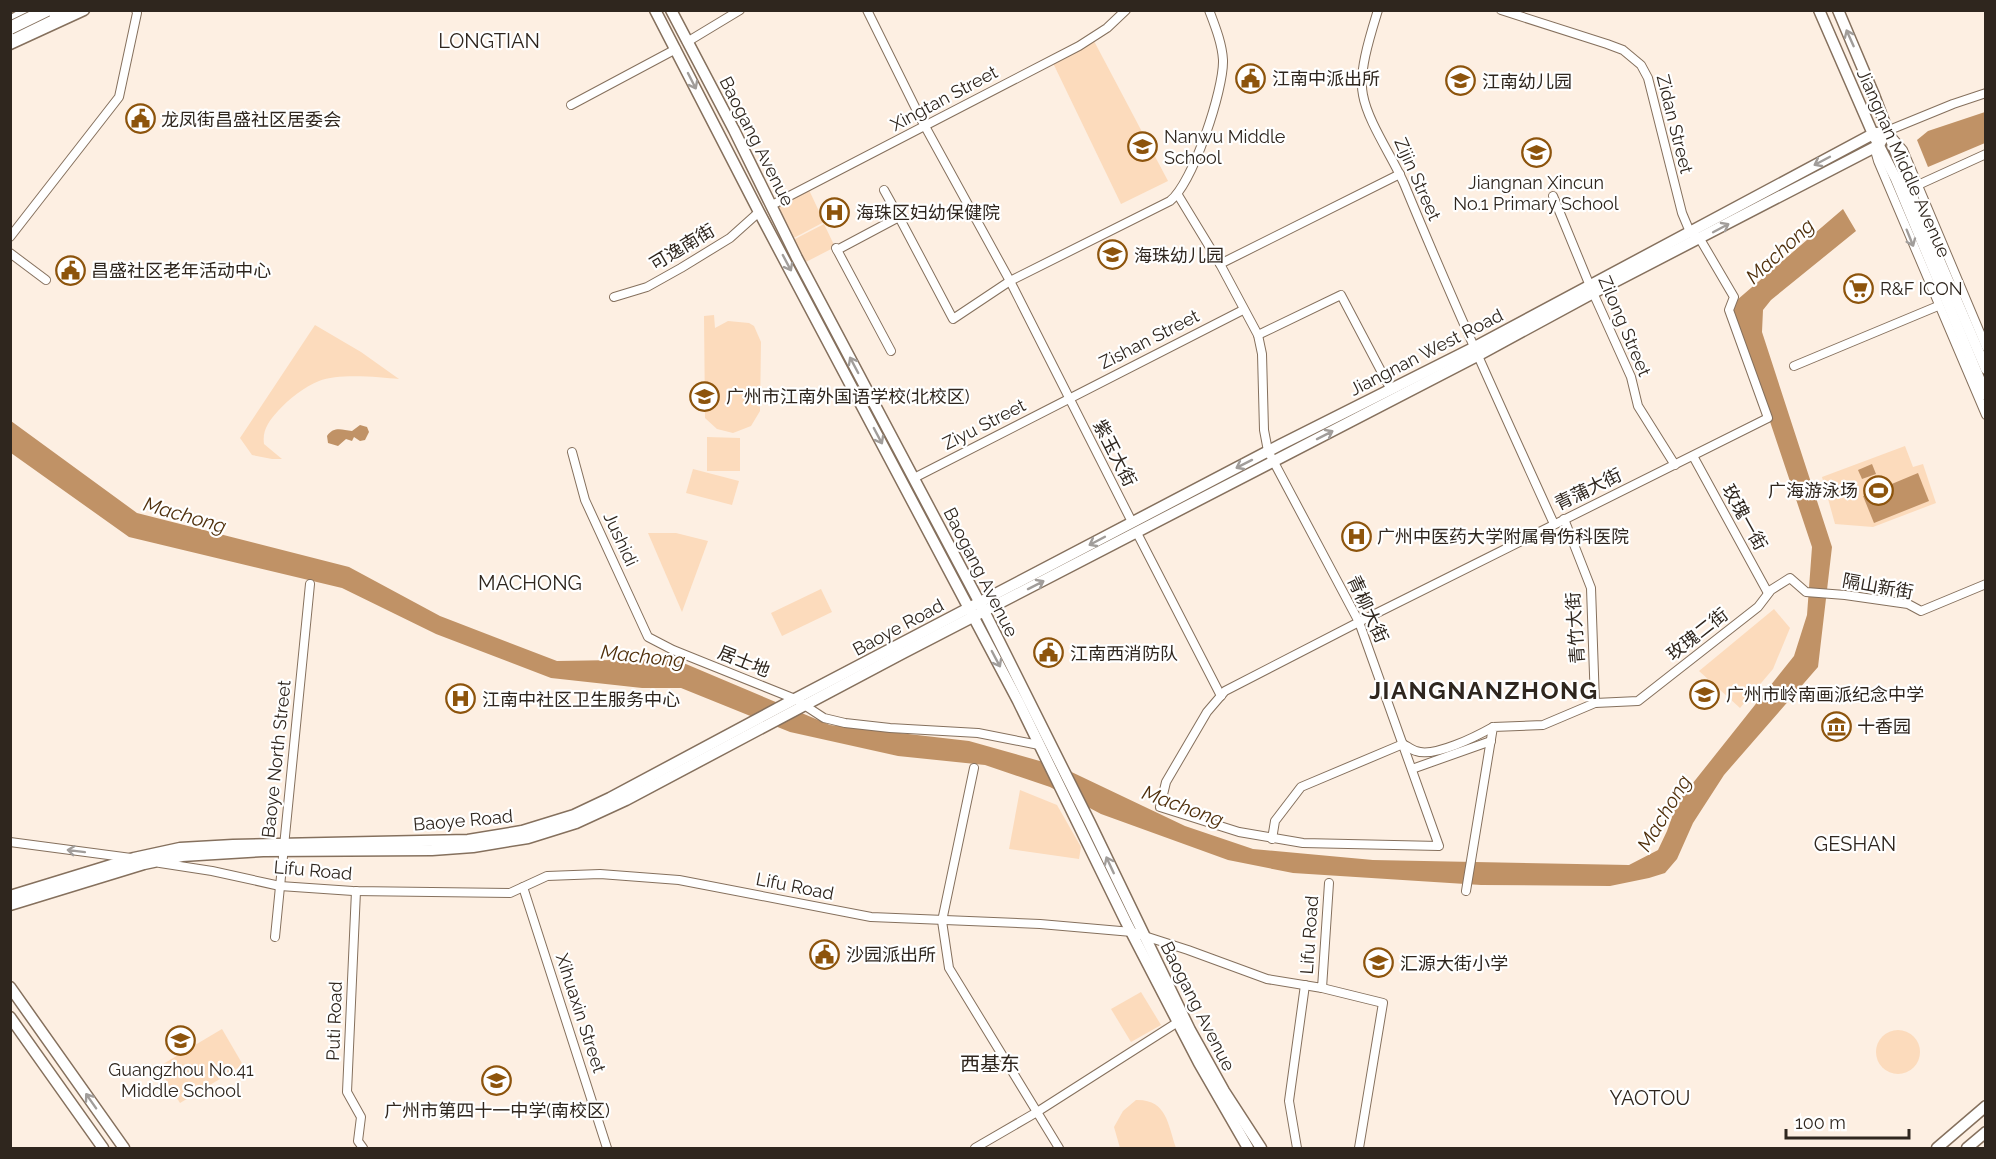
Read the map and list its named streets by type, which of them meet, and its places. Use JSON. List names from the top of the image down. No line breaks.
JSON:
{"streets":{"main road":["Baogang Avenue","Jiangnan Middle Avenue","Jiangnan West Road","Baoye Road"],"street":["Xingtan Street","Zidan Street","Zijin Street","可逸南街","Zilong Street","Zishan Street","Ziyu Street","紫玉大街","青蒲大街","玫瑰一街","隔山新街","青柳大街","青竹大街","玫瑰二街","居士地","Baoye North Street","Lifu Road","Xihuaxin Street","Puti Road"]},"crossings":[["Xingtan Street","Baogang Avenue"],["Xingtan Street","紫玉大街"],["Baogang Avenue","可逸南街"],["Baogang Avenue","Ziyu Street"],["Baogang Avenue","Baoye Road"],["Baogang Avenue","居士地"],["Baogang Avenue","Lifu Road"],["Zijin Street","Jiangnan West Road"],["Zilong Street","青蒲大街"],["Zishan Street","Ziyu Street"],["Zishan Street","紫玉大街"],["Jiangnan West Road","青柳大街"],["Ziyu Street","紫玉大街"],["紫玉大街","青蒲大街"],["青蒲大街","玫瑰一街"],["青蒲大街","青柳大街"],["青蒲大街","青竹大街"],["玫瑰一街","玫瑰二街"],["隔山新街","玫瑰二街"],["Baoye Road","居士地"],["Baoye Road","Baoye North Street"],["Baoye Road","Lifu Road"],["青竹大街","玫瑰二街"],["Baoye North Street","Lifu Road"],["Lifu Road","Xihuaxin Street"],["Lifu Road","Puti Road"]],"districts":["LONGTIAN","MACHONG","JIANGNANZHONG","GESHAN","西基东","YAOTOU"],"water":["Machong"],"places":{"public building":["江南中派出所","龙凤街昌盛社区居委会","昌盛社区老年活动中心","江南西消防队","沙园派出所"],"school or university":["江南幼儿园","Nanwu Middle School","Jiangnan Xincun No.1 Primary School","海珠幼儿园","广州市江南外国语学校(北校区)","广州市岭南画派纪念中学","汇源大街小学","Guangzhou No.41 Middle School","广州市第四十一中学(南校区)"],"hospital":["海珠区妇幼保健院","广州中医药大学附属骨伤科医院","江南中社区卫生服务中心"],"supermarket":["R&F ICON"],"sports":["广海游泳场"],"museum":["十香园"]},"scale_bar":"100 m"}
